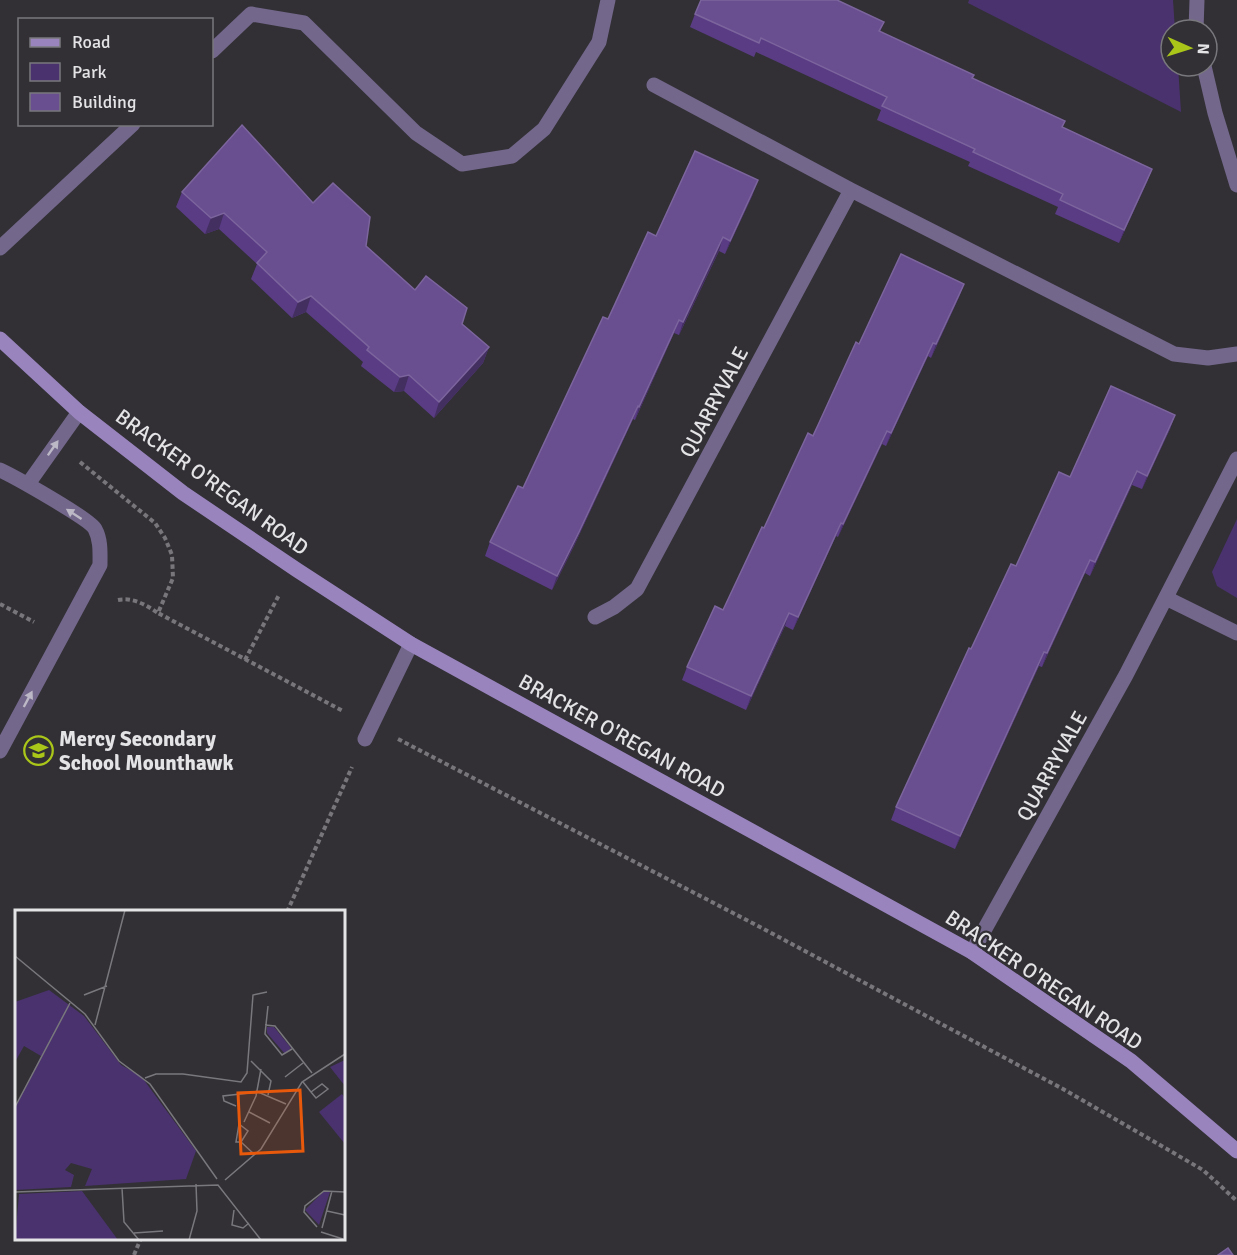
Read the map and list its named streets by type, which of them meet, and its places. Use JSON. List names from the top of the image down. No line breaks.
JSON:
{"streets":{"main road":["BRACKER O'REGAN ROAD"],"street":["QUARRYVALE"]},"crossings":[["QUARRYVALE","BRACKER O'REGAN ROAD"]],"places":{"school or university":["Mercy Secondary School Mounthawk"]},"legend":["Road","Park","Building"],"north":"right"}
